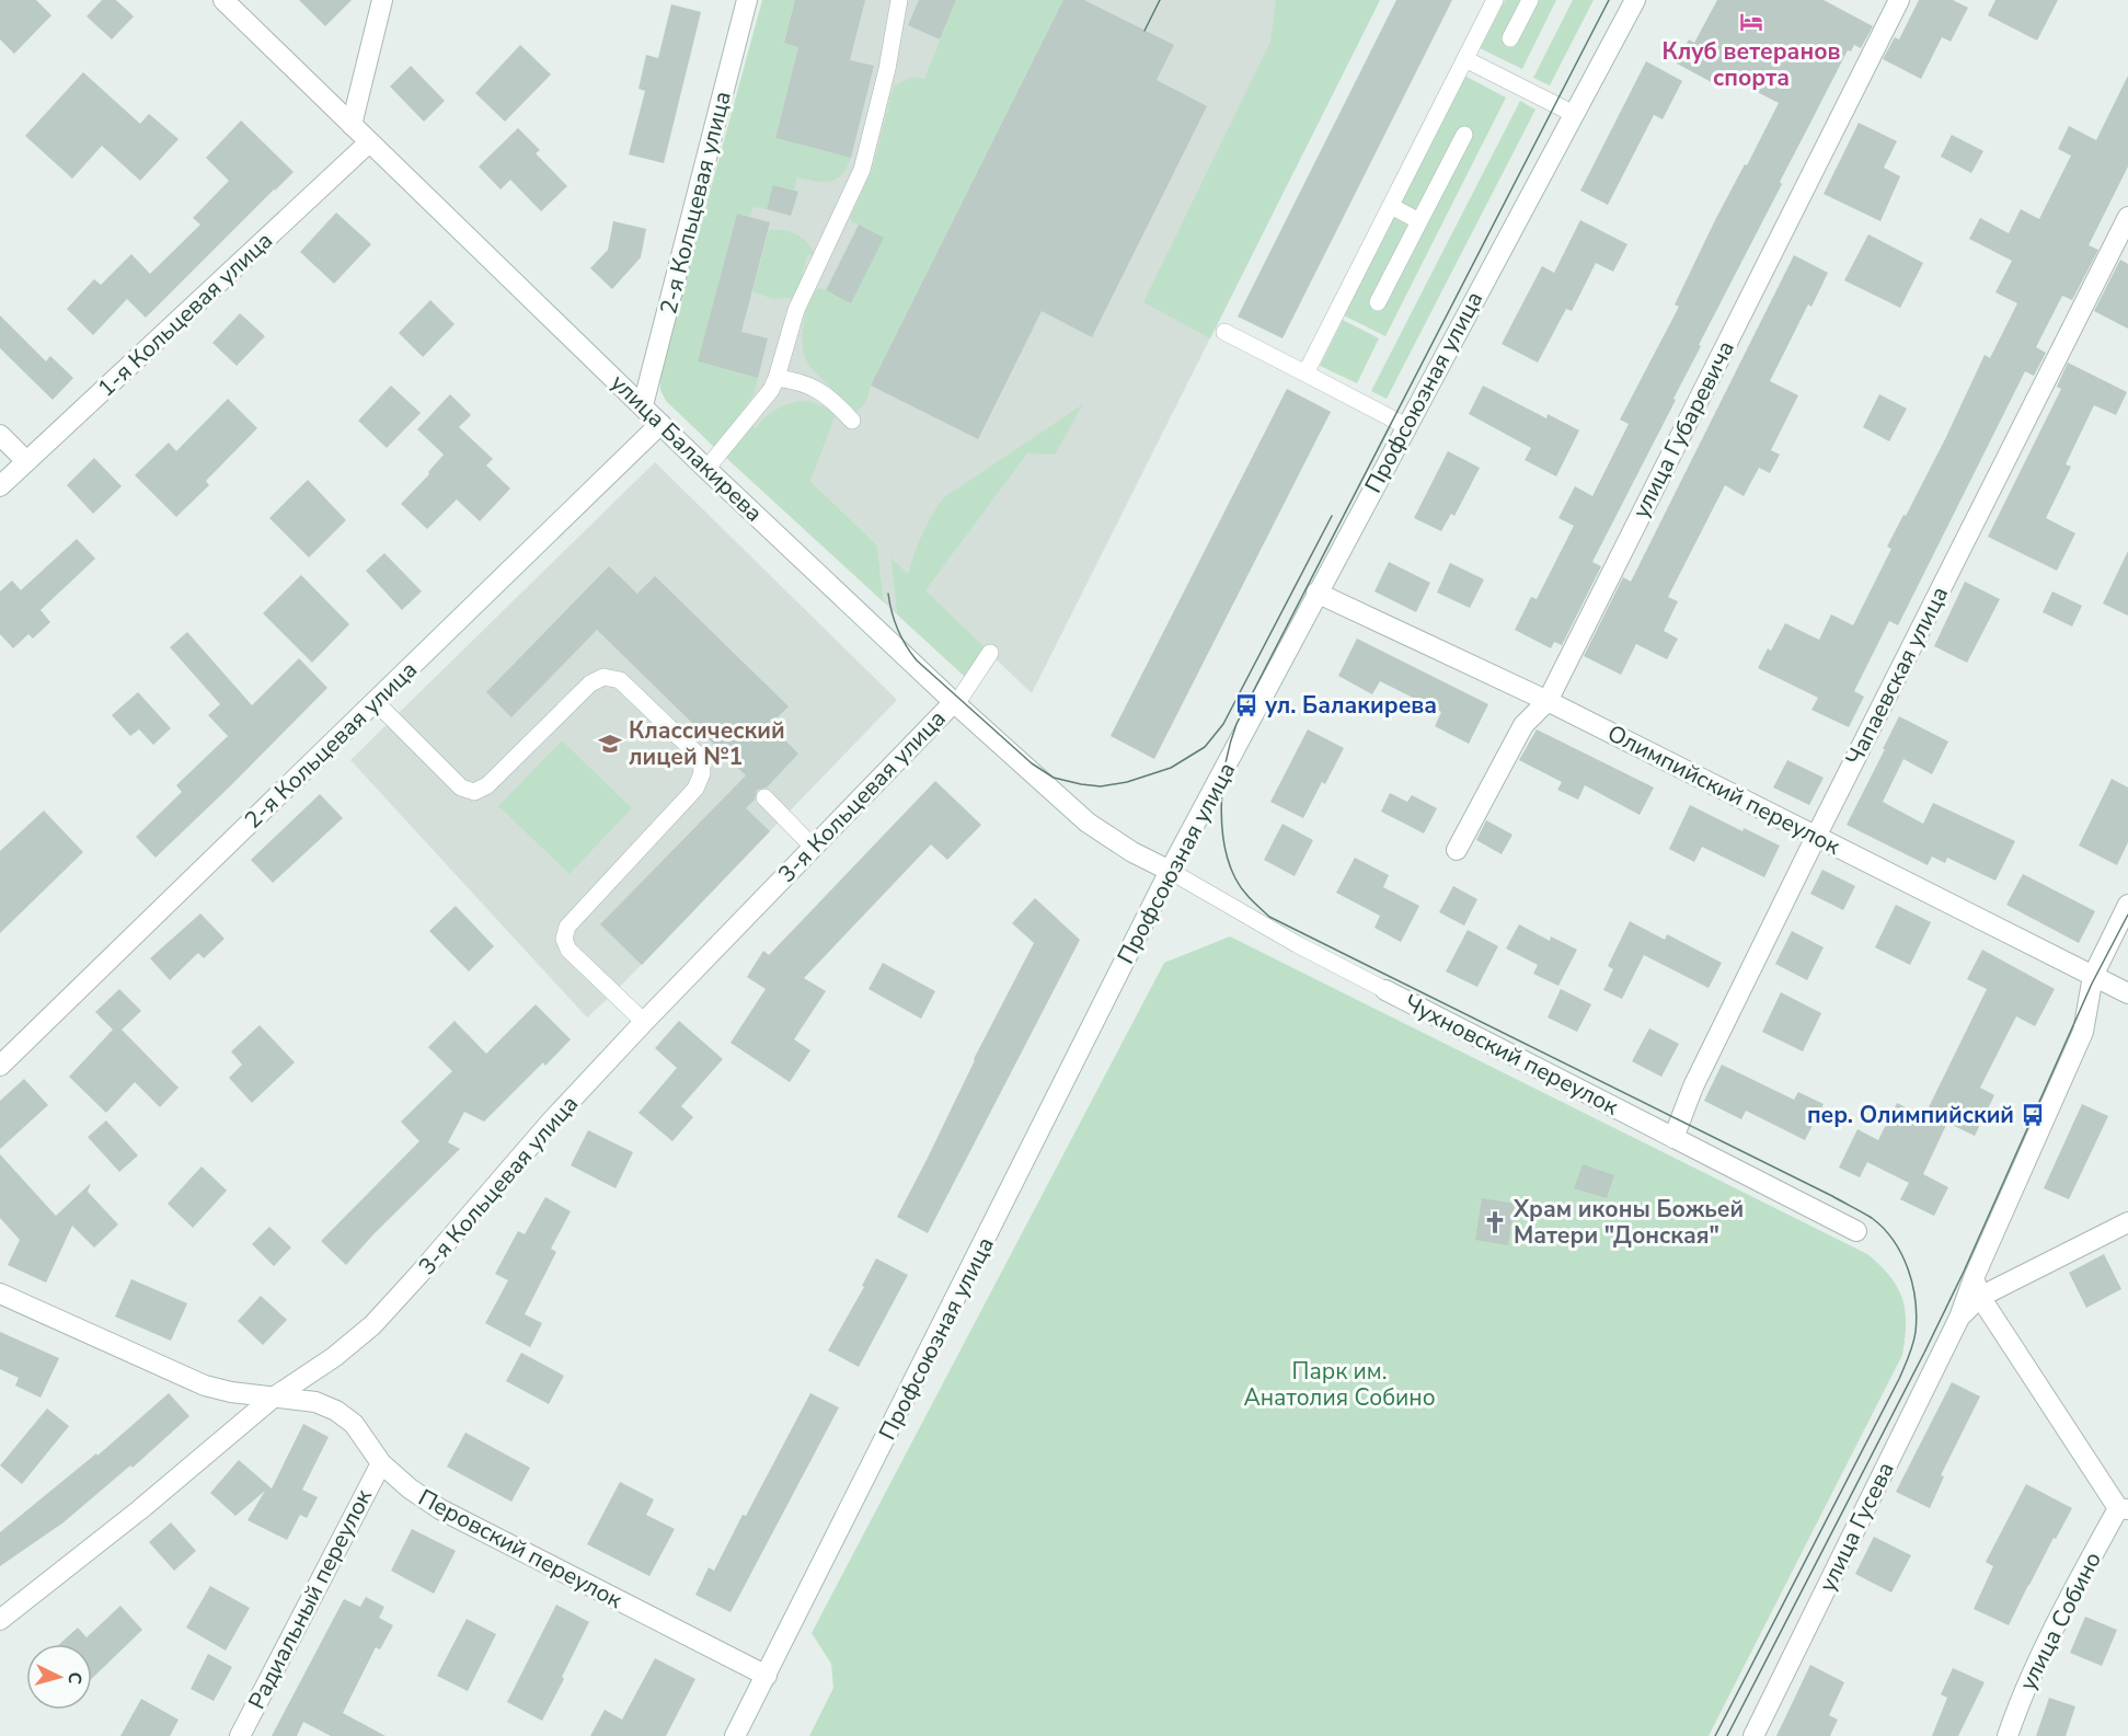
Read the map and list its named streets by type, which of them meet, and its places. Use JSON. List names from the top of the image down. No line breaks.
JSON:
{"streets":{"street":["2-я Кольцевая улица","1-я Кольцевая улица","Профсоюзная улица","улица Губаревича","улица Балакирева","Чапаевская улица","Олимпийский переулок","3-я Кольцевая улица","Чухновский переулок","улица Гусева","Перовский переулок","Радиальный переулок","улица Собино"]},"crossings":[["2-я Кольцевая улица","улица Балакирева"],["1-я Кольцевая улица","улица Балакирева"],["Профсоюзная улица","улица Балакирева"],["Профсоюзная улица","Олимпийский переулок"],["Профсоюзная улица","Чухновский переулок"],["Профсоюзная улица","Перовский переулок"],["улица Губаревича","Олимпийский переулок"],["улица Балакирева","3-я Кольцевая улица"],["улица Балакирева","Чухновский переулок"],["Чапаевская улица","Олимпийский переулок"],["Чапаевская улица","Чухновский переулок"],["Олимпийский переулок","улица Гусева"],["3-я Кольцевая улица","Перовский переулок"],["Перовский переулок","Радиальный переулок"]],"parks":["Парк им. Анатолия Собино"],"places":{"hotel":["Клуб ветеранов спорта"],"bus stop":["ул. Балакирева","пер. Олимпийский"],"school or university":["Классический лицей №1"],"church":["Храм иконы Божьей Матери \"Донская\""]},"north":"right"}
